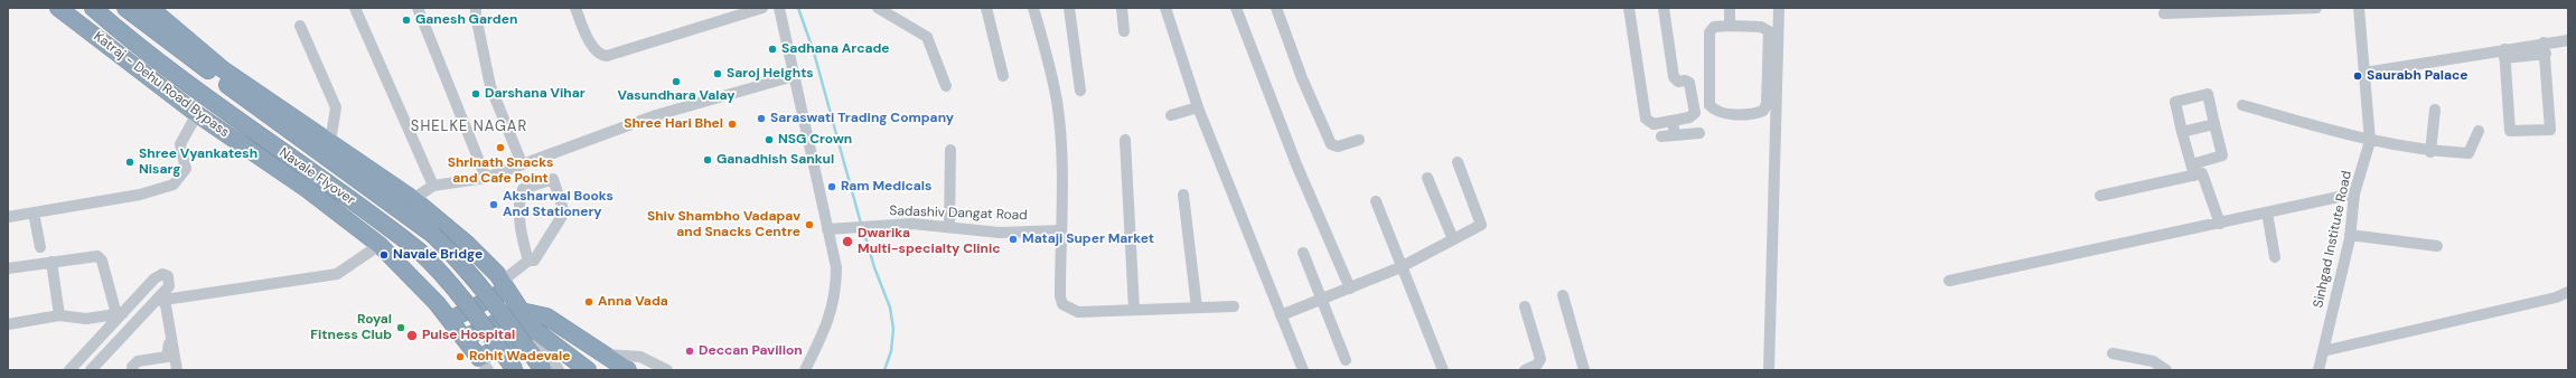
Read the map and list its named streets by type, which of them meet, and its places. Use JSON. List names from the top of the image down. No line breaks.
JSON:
{"streets":{"highway":["Katraj - Dehu Road Bypass","Navale Flyover"],"street":["Sadashiv Dangat Road","Sinhgad Institute Road"]},"districts":["SHELKE NAGAR"],"places":["Ganesh Garden","Sadhana Arcade","Saroj Heights","Saurabh Palace","Vasundhara Valay","Darshana Vihar","Saraswati Trading Company","Shree Hari Bhel","NSG Crown","Shrinath Snacks and Cafe Point","Ganadhish Sankul","Shree Vyankatesh Nisarg","Ram Medicals","Aksharwal Books And Stationery","Shiv Shambho Vadapav and Snacks Centre","Mataji Super Market","Dwarika Multi-specialty Clinic","Navale Bridge","Anna Vada","Royal Fitness Club","Pulse Hospital","Deccan Pavilion","Rohit Wadevale"]}
